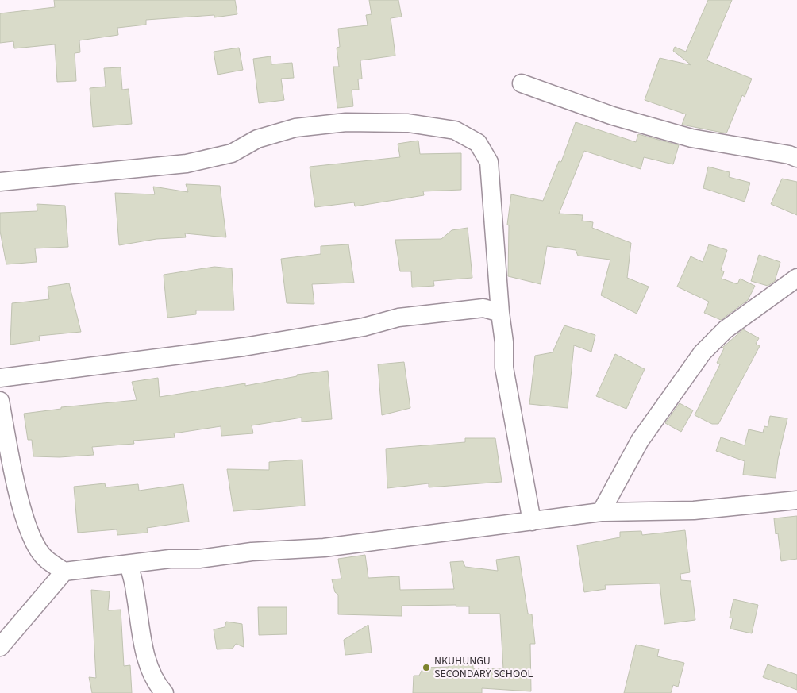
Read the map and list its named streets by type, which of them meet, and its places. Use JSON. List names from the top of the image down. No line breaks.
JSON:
{"places":["NKUHUNGU SECONDARY SCHOOL"]}
